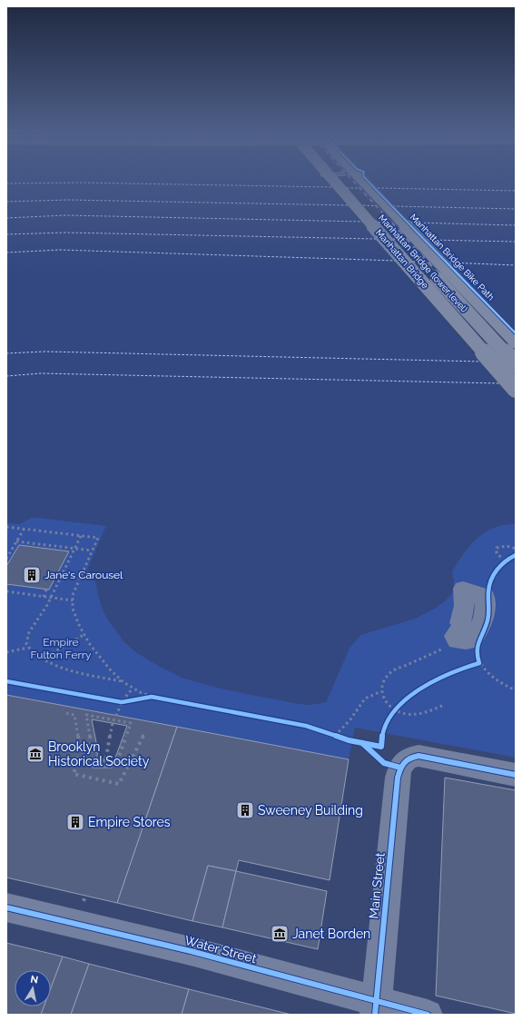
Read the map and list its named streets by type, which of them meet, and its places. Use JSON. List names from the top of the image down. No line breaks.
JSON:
{"streets":{"main road":["Manhattan Bridge","Manhattan Bridge (lower level)"],"street":["Main Street","Water Street"],"cycle path":["Manhattan Bridge Bike Path"]},"crossings":[["Main Street","Water Street"]],"parks":["Empire Fulton Ferry"],"places":{"building":["Jane's Carousel","Sweeney Building","Empire Stores"],"museum":["Brooklyn Historical Society","Janet Borden"]},"north":"top"}
